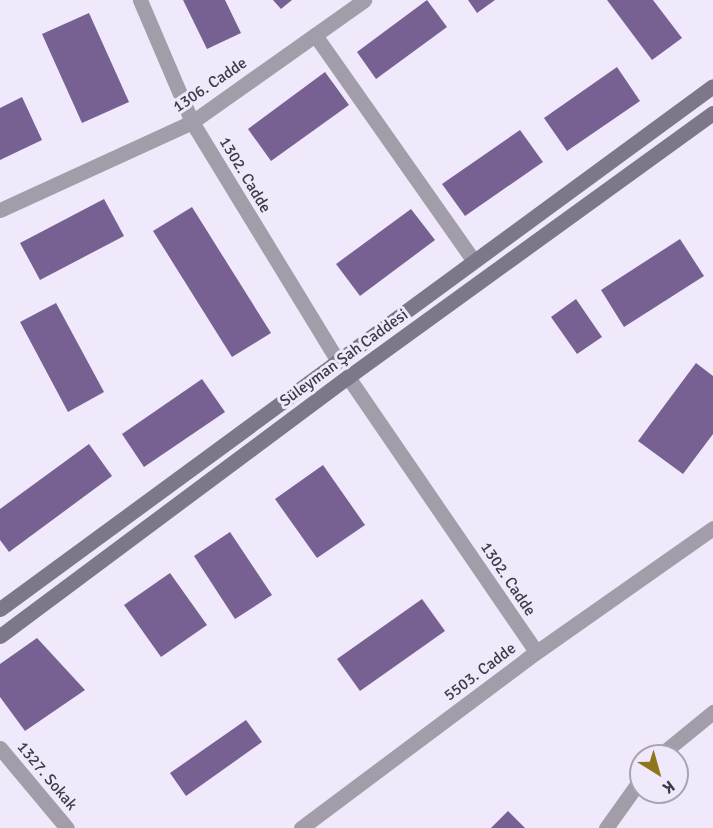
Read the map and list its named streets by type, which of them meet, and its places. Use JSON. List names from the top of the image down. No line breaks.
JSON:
{"streets":{"main road":["Süleyman Şah Caddesi"],"street":["1306. Cadde","1302. Cadde","5503. Cadde","1327. Sokak"]},"crossings":[["1306. Cadde","1302. Cadde"],["1302. Cadde","Süleyman Şah Caddesi"],["1302. Cadde","5503. Cadde"]],"north":"bottom right"}
